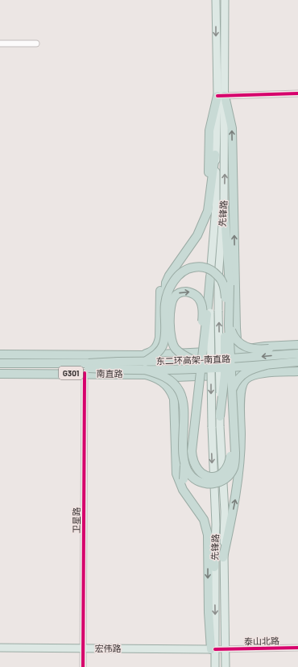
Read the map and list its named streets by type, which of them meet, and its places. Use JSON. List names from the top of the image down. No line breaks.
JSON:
{"streets":{"highway":["东二环高架-南直路","G301","南直路"],"main road":["先锋路","宏伟路"],"street":["卫星路","泰山北路"]},"crossings":[["先锋路","泰山北路"],["先锋路","宏伟路"],["东二环高架-南直路","G301"],["东二环高架-南直路","南直路"],["东二环高架-南直路","卫星路"],["G301","南直路"],["南直路","卫星路"],["卫星路","宏伟路"],["泰山北路","宏伟路"]]}
